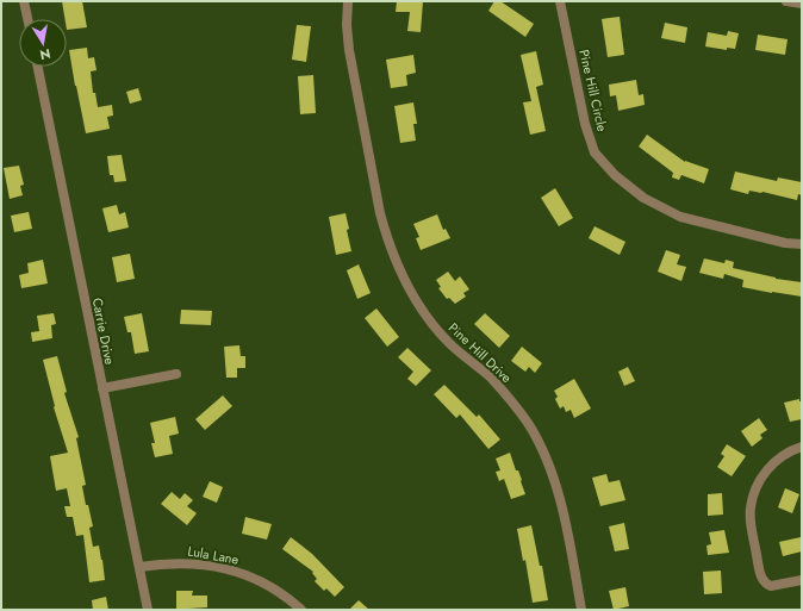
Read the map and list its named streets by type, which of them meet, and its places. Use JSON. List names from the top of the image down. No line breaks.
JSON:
{"streets":{"street":["Pine Hill Circle","Carrie Drive","Pine Hill Drive","Lula Lane"]},"crossings":[["Carrie Drive","Lula Lane"]],"north":"bottom"}
